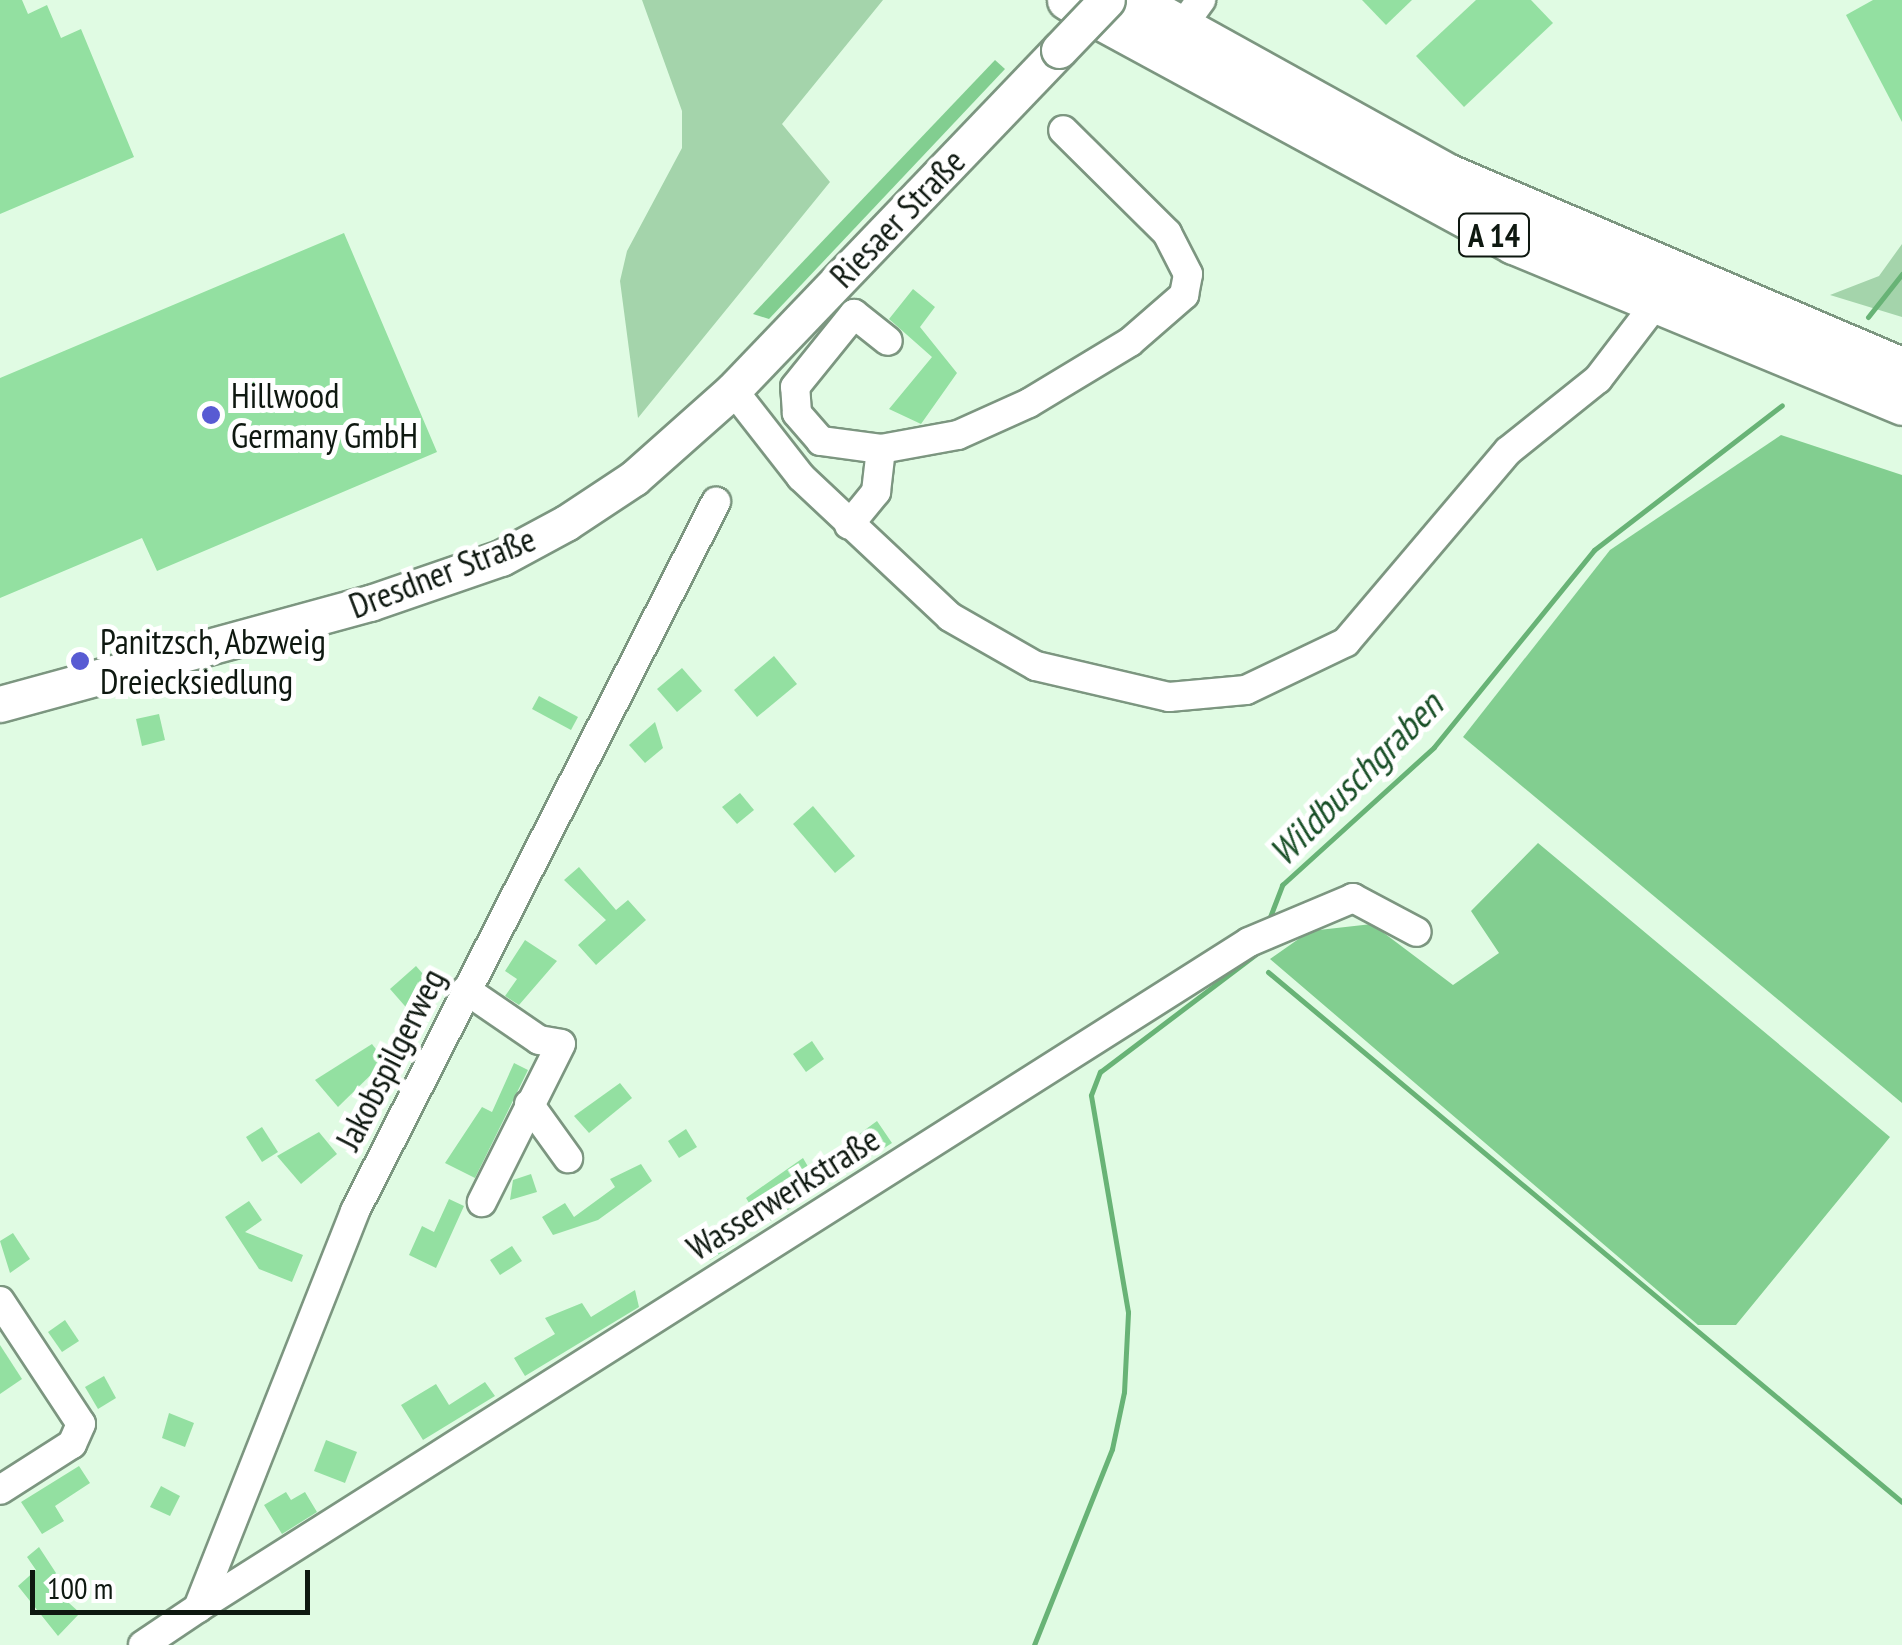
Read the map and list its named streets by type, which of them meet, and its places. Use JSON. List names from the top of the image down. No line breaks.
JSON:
{"streets":{"highway":["A 14"],"main road":["Riesaer Straße","Dresdner Straße"],"street":["Jakobspilgerweg","Wasserwerkstraße"]},"crossings":[["Riesaer Straße","A 14"],["Riesaer Straße","Dresdner Straße"],["Jakobspilgerweg","Wasserwerkstraße"]],"water":["Wildbuschgraben"],"places":["Hillwood Germany GmbH","Panitzsch, Abzweig Dreiecksiedlung"],"scale_bar":"100 m"}
